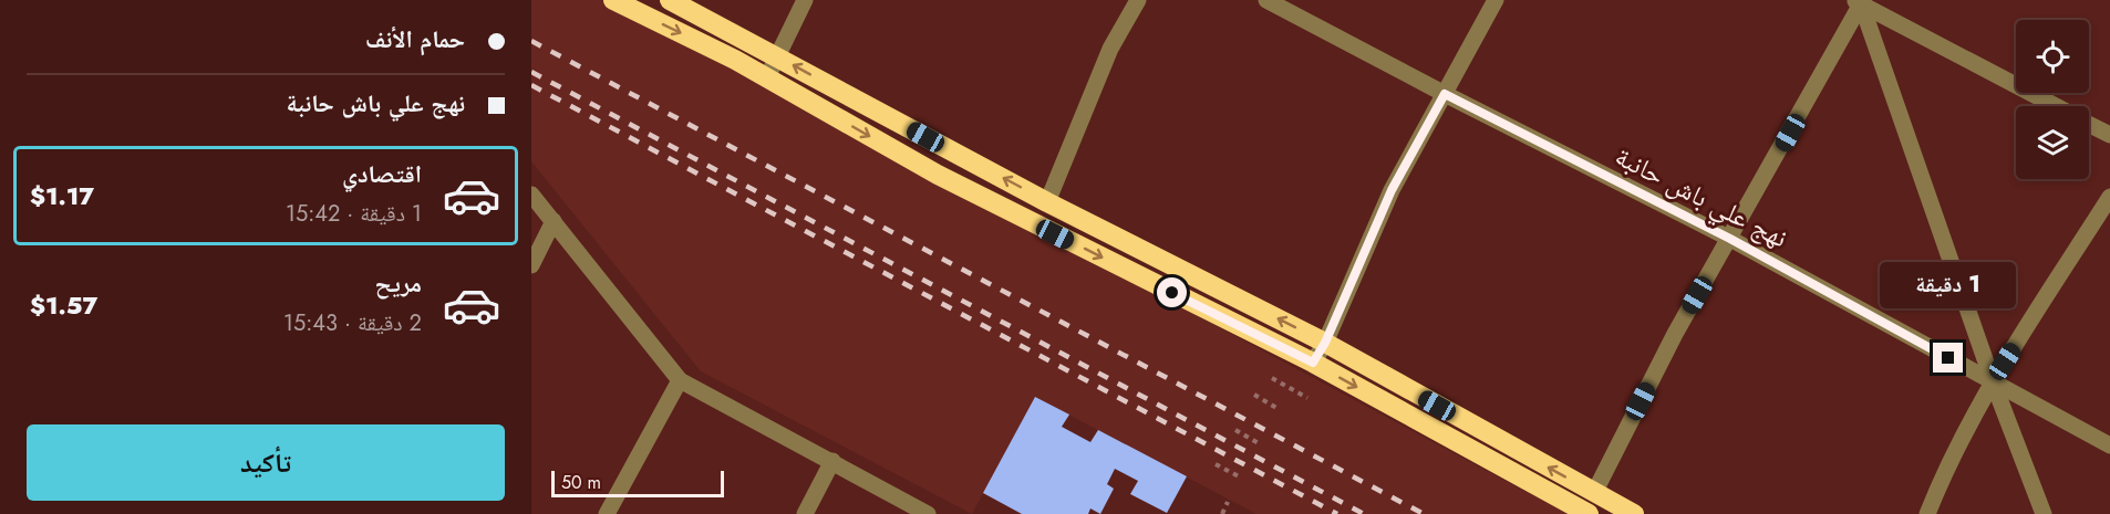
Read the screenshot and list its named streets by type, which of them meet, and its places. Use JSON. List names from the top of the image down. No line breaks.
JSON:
{"streets":{"street":["نهج علي باش حانبة"]},"scale_bar":"50 m","page":{"banner":["حمام الأنف","نهج علي باش حانبة"],"list":[{"name":"اقتصادي","note":"1 دقيقة · 15:42","value":"$1.17"},{"name":"مريح","note":"2 دقيقة · 15:43","value":"$1.57"}],"bubble":"1 دقيقة","buttons":"تأكيد","scale":"50 m"}}
